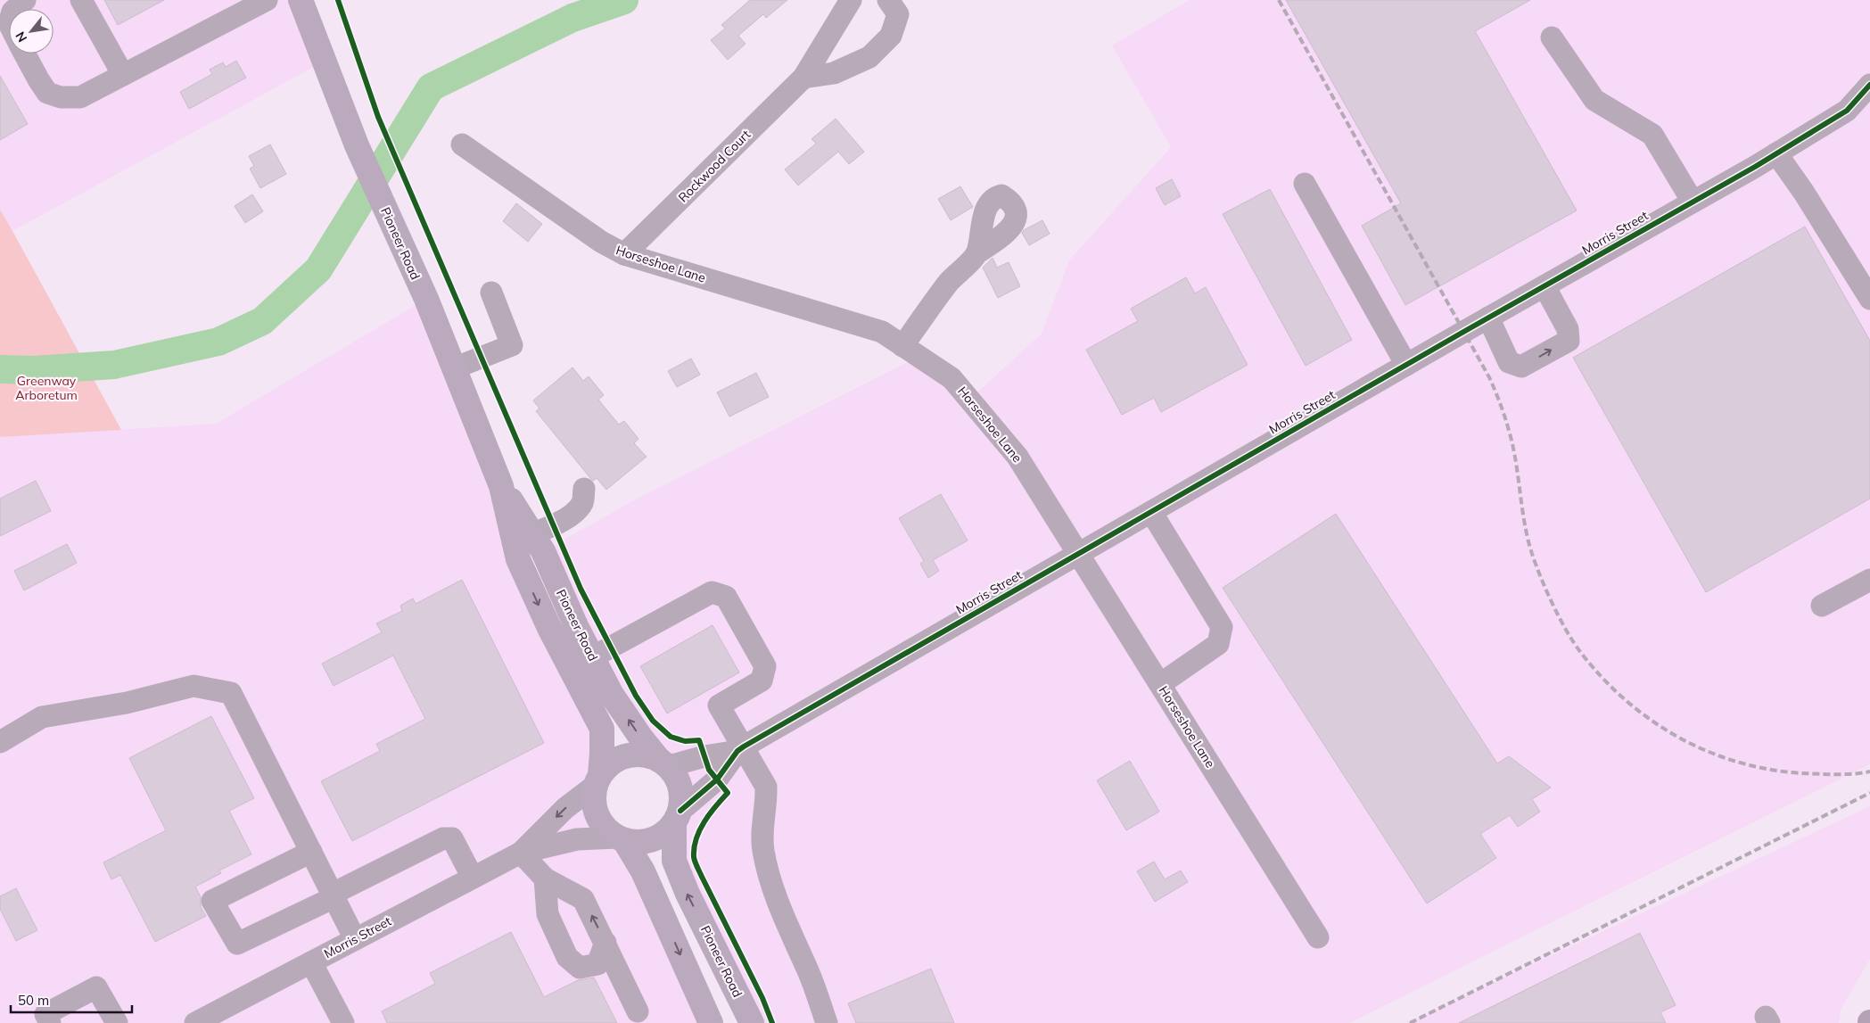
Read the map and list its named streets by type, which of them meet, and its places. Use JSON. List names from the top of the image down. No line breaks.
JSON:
{"streets":{"main road":["Pioneer Road"],"street":["Rockwood Court","Morris Street","Horseshoe Lane"]},"crossings":[["Rockwood Court","Horseshoe Lane"],["Morris Street","Pioneer Road"],["Morris Street","Horseshoe Lane"]],"parks":["Greenway Arboretum"],"scale_bar":"50 m","north":"bottom left"}
